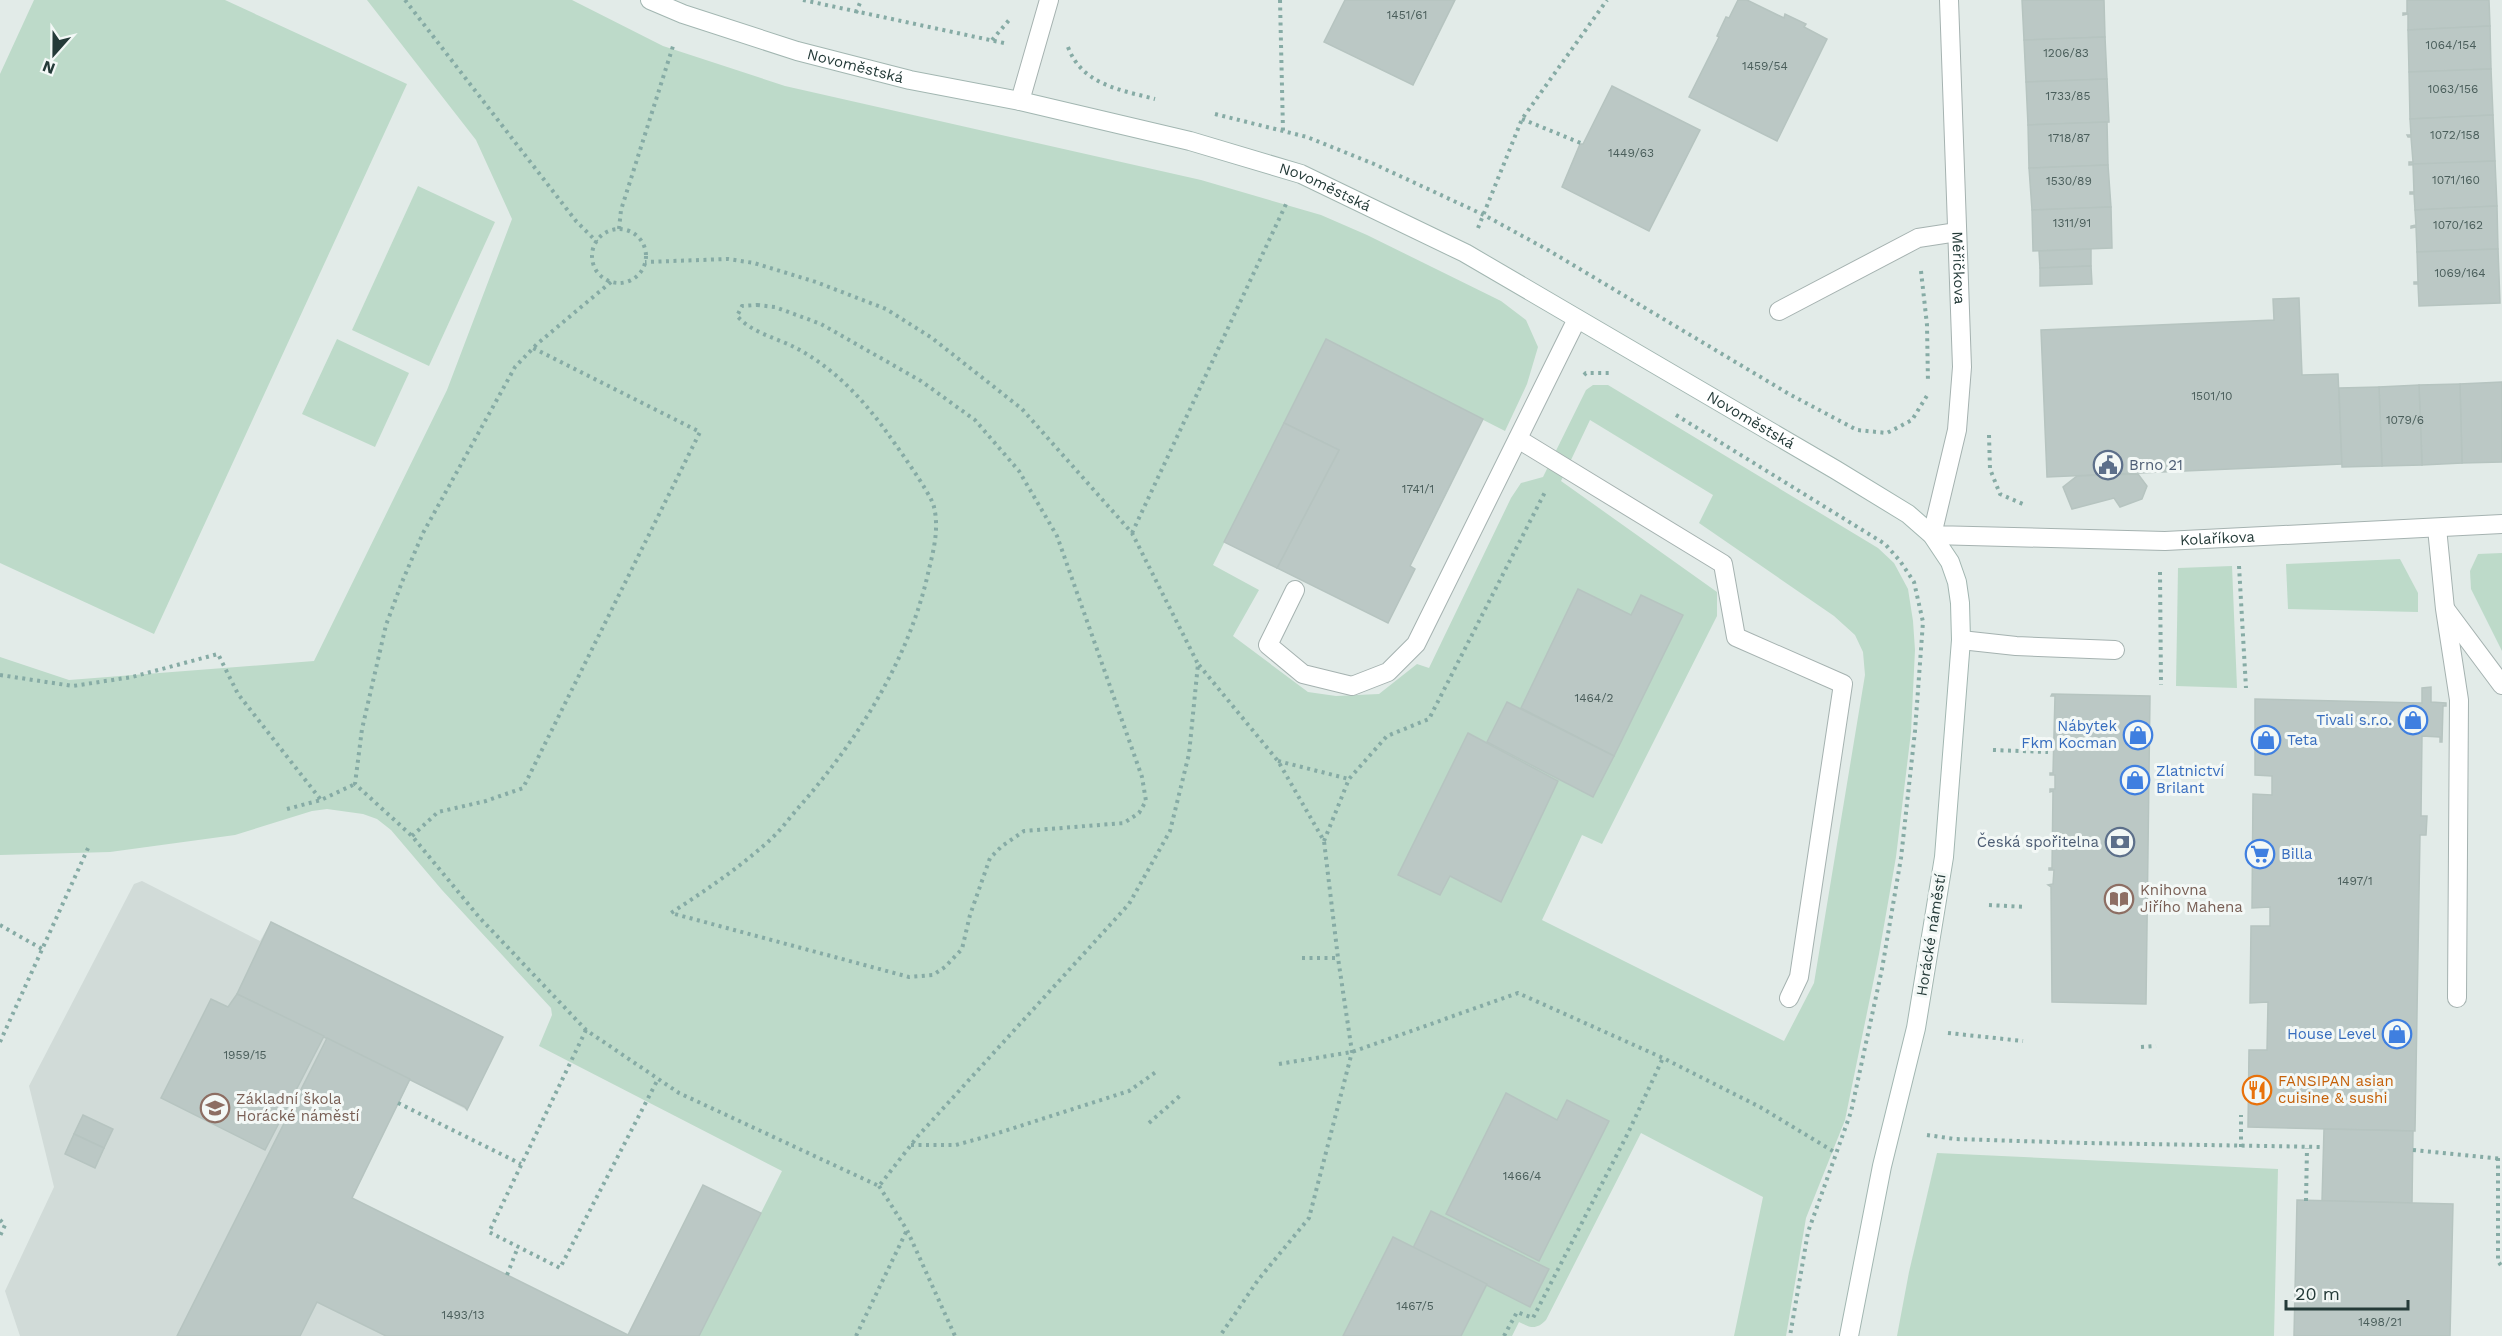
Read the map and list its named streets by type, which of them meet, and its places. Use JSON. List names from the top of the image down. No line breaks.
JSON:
{"streets":{"street":["Novoměstská","Měřičkova","Kolaříkova","Horácké náměstí"]},"crossings":[["Novoměstská","Měřičkova"],["Novoměstská","Kolaříkova"],["Novoměstská","Horácké náměstí"],["Měřičkova","Kolaříkova"],["Měřičkova","Horácké náměstí"],["Kolaříkova","Horácké náměstí"]],"places":{"public building":["Brno 21"],"shop":["Tivali s.r.o.","Nábytek Fkm Kocman","Teta","Zlatnictví Brilant","House Level"],"bank":["Česká spořitelna"],"supermarket":["Billa"],"library":["Knihovna Jiřího Mahena"],"restaurant":["FANSIPAN asian cuisine & sushi"],"school or university":["Základní škola Horácké náměstí"]},"house_numbers":["1451/61","1064/154","1206/83","1459/54","1063/156","1733/85","1072/158","1718/87","1449/63","1071/160","1530/89","1311/91","1070/162","1069/164","1501/10","1079/6","1741/1","1464/2","1497/1","1959/15","1466/4","1467/5","1493/13","1498/21"],"scale_bar":"20 m","north":"bottom"}
